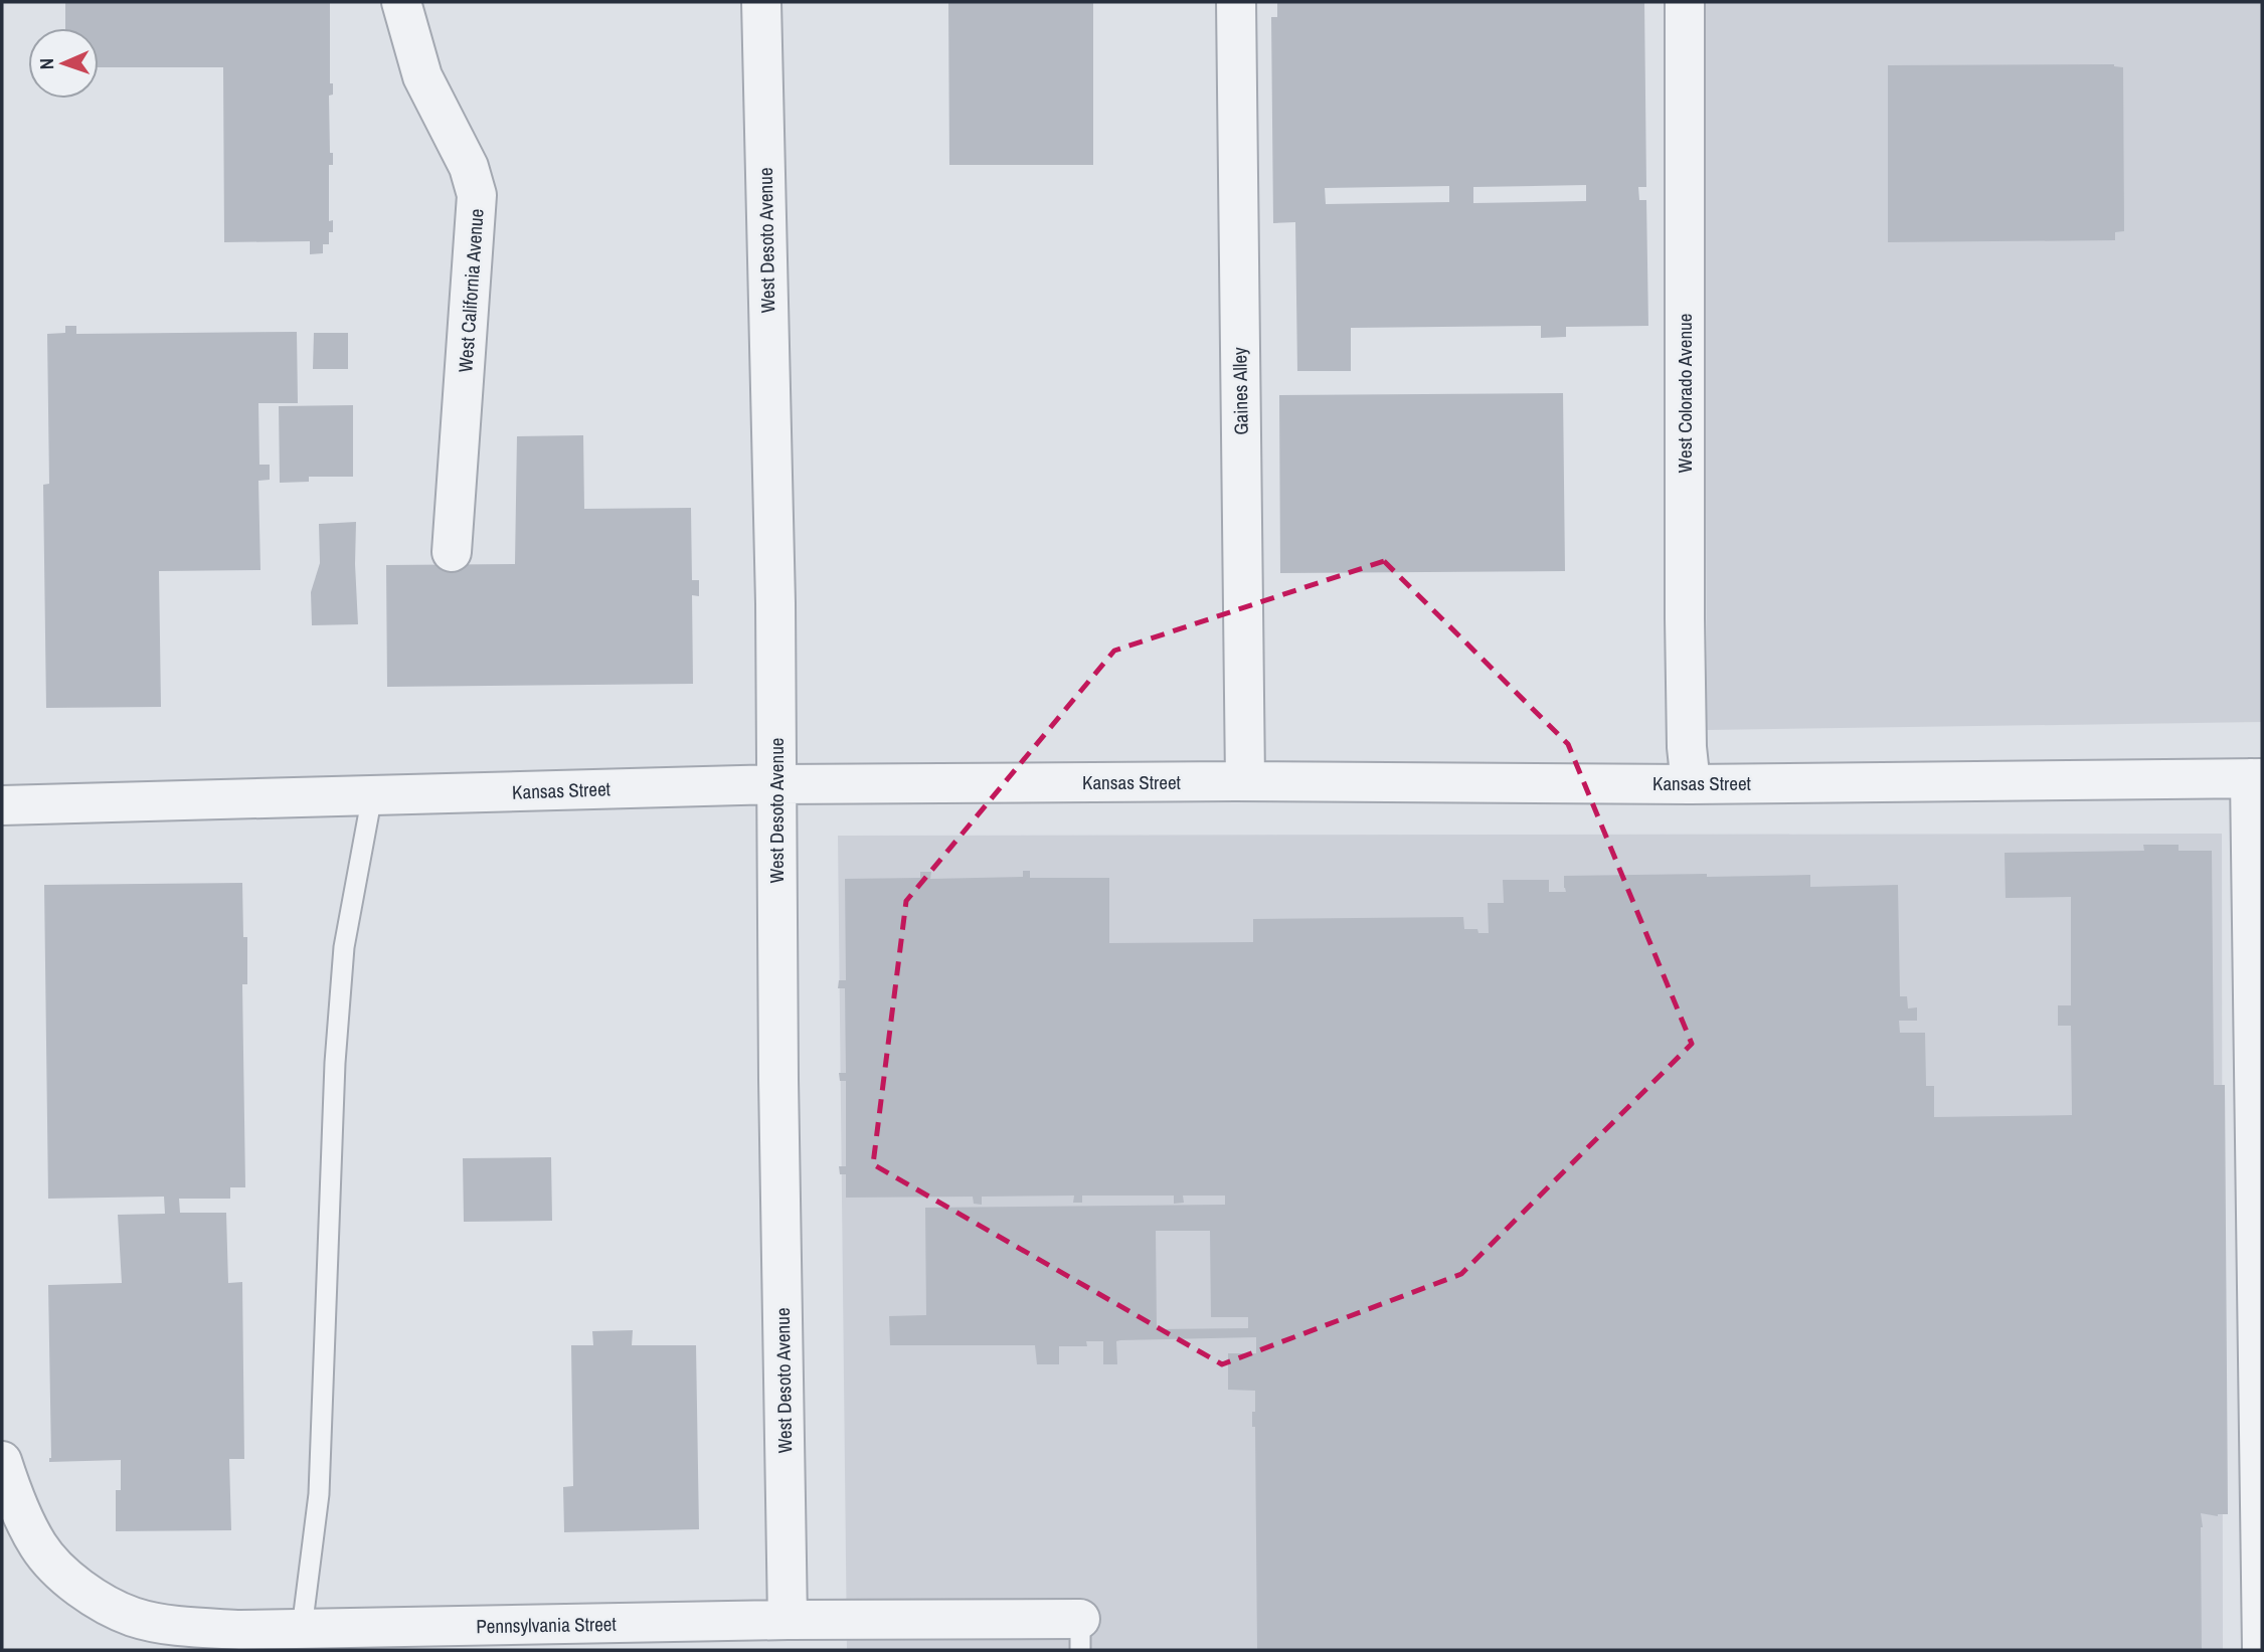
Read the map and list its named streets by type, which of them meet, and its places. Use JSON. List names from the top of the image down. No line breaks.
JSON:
{"streets":{"street":["West Desoto Avenue","West California Avenue","Gaines Alley","West Colorado Avenue","Kansas Street","Pennsylvania Street"]},"crossings":[["West Desoto Avenue","Kansas Street"],["West Desoto Avenue","Pennsylvania Street"],["Gaines Alley","Kansas Street"],["West Colorado Avenue","Kansas Street"]],"north":"left"}
